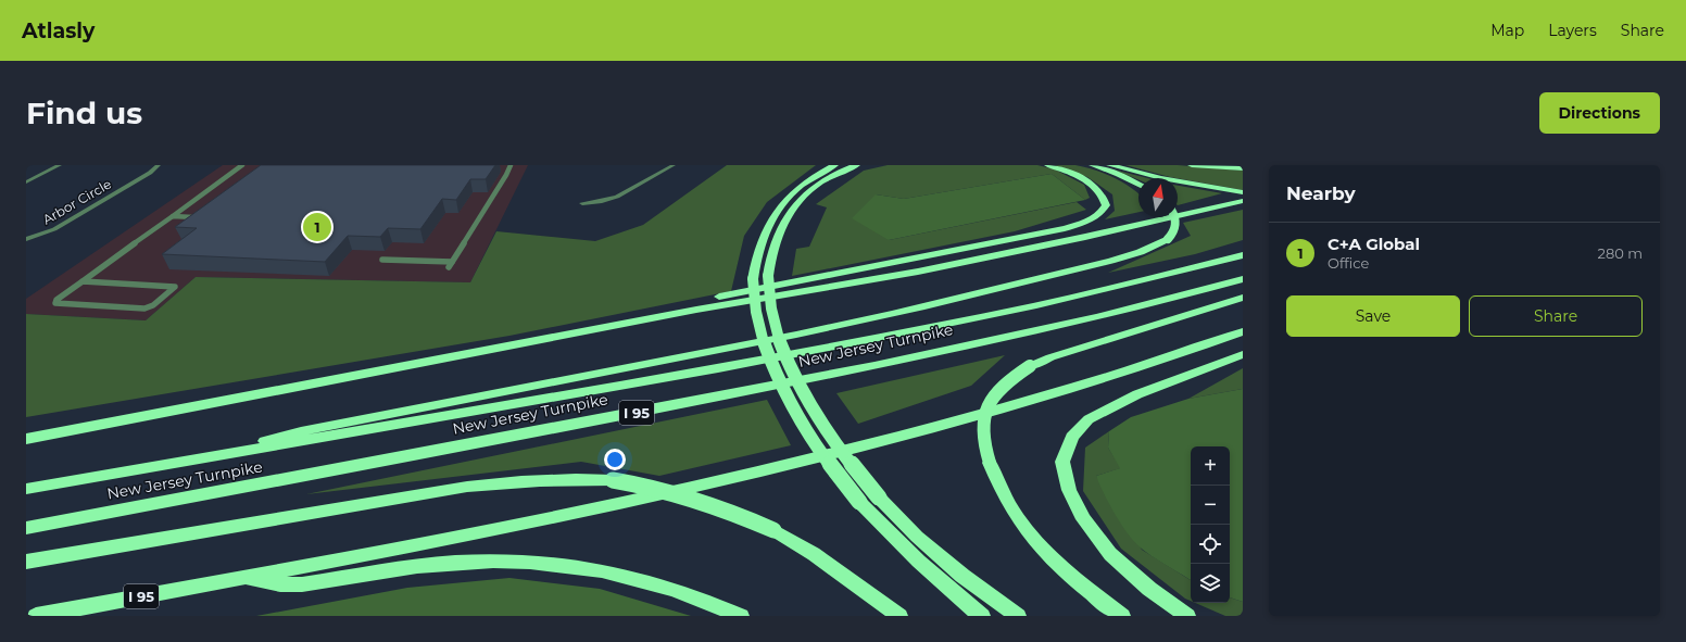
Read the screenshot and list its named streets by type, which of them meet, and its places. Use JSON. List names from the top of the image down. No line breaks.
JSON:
{"streets":{"highway":["New Jersey Turnpike","I 95"],"street":["Arbor Circle"]},"north":"top","page":{"header":"Atlasly","nav":["Map","Layers","Share"],"buttons":["Directions",["Save","Share"]],"title":"Find us","heading":"Nearby","pins":"1","list":[{"mark":"1","name":"C+A Global","note":"Office","value":"280 m"}],"map_buttons":["+","−"]}}
